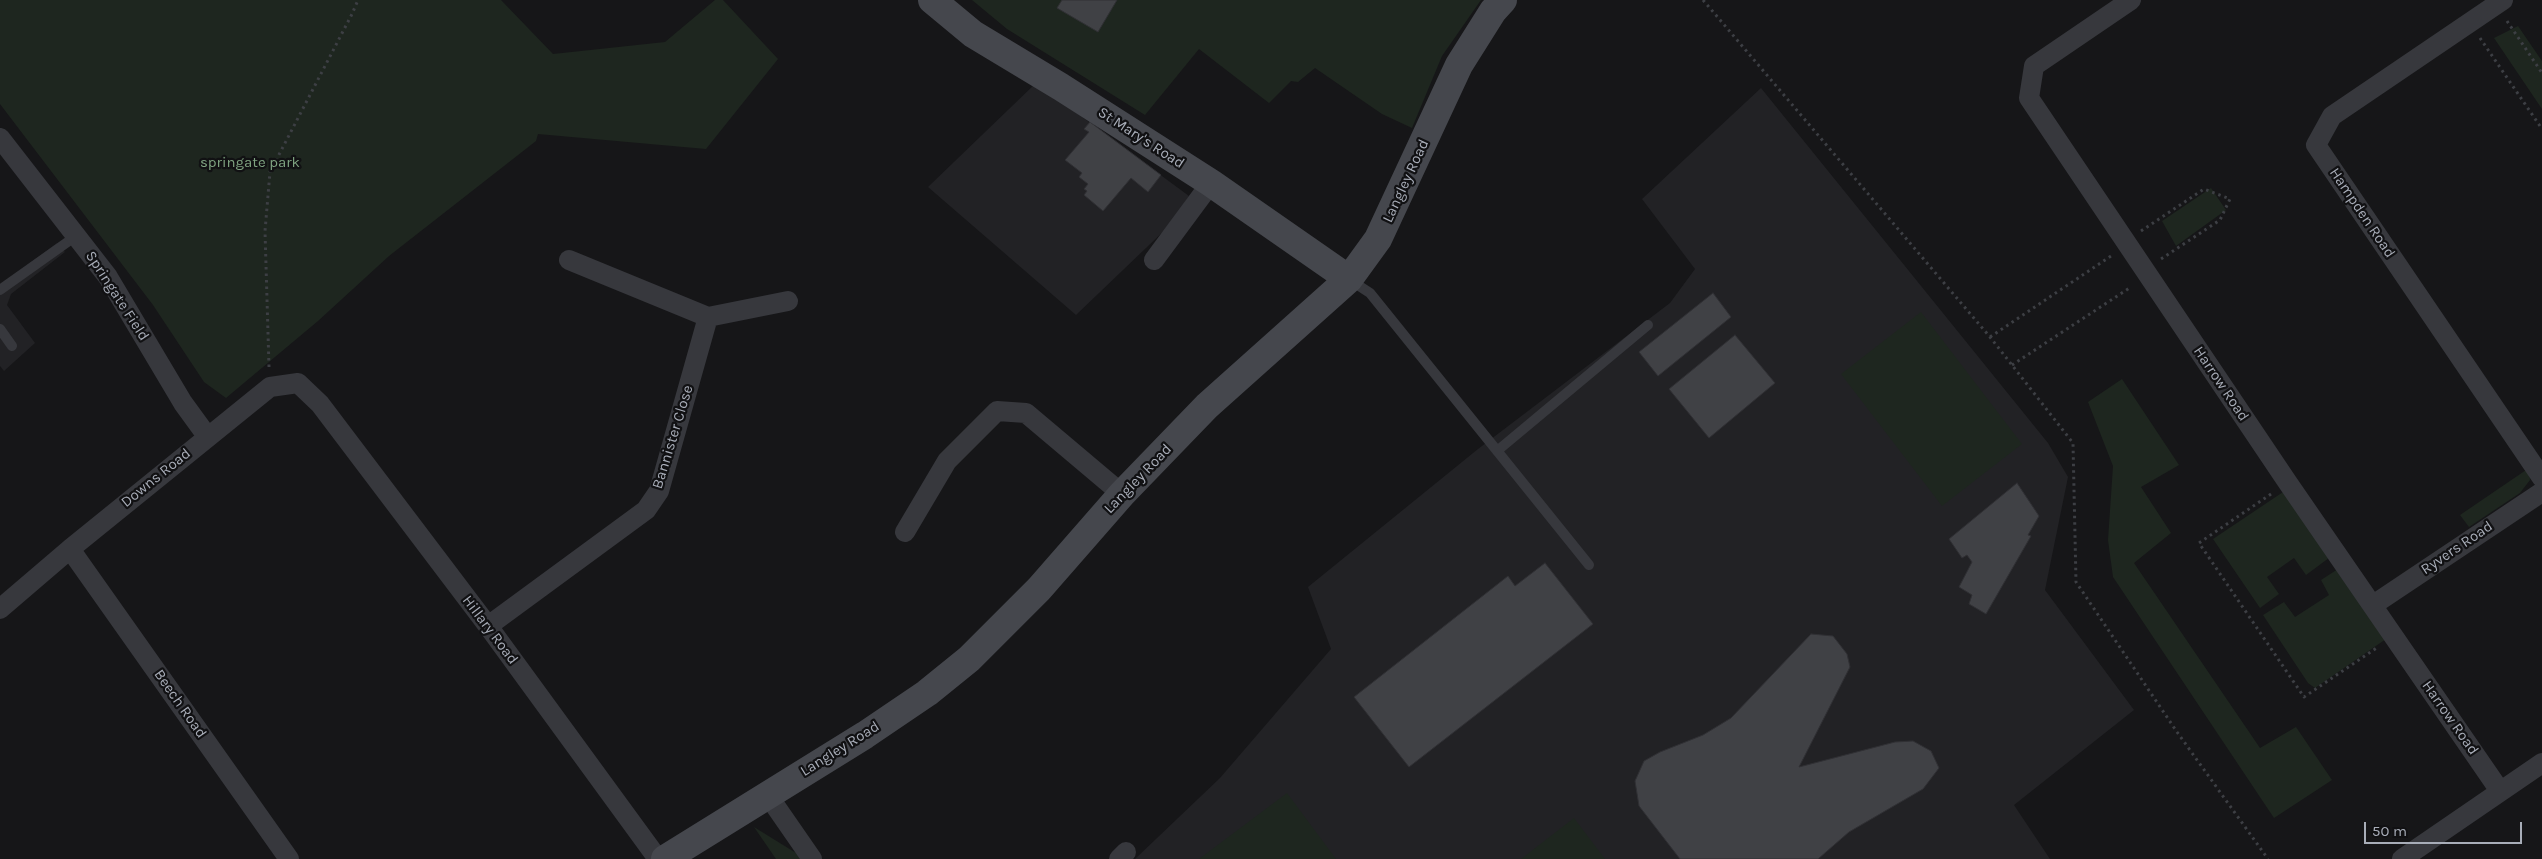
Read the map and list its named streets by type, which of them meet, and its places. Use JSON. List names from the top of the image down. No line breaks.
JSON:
{"streets":{"street":["St Mary's Road","Langley Road","Hampden Road","Springate Field","Harrow Road","Bannister Close","Downs Road","Ryvers Road","Hillary Road","Beech Road"]},"crossings":[["St Mary's Road","Langley Road"],["Springate Field","Downs Road"],["Harrow Road","Ryvers Road"],["Bannister Close","Hillary Road"],["Downs Road","Hillary Road"],["Downs Road","Beech Road"]],"parks":["springate park"],"scale_bar":"50 m"}
